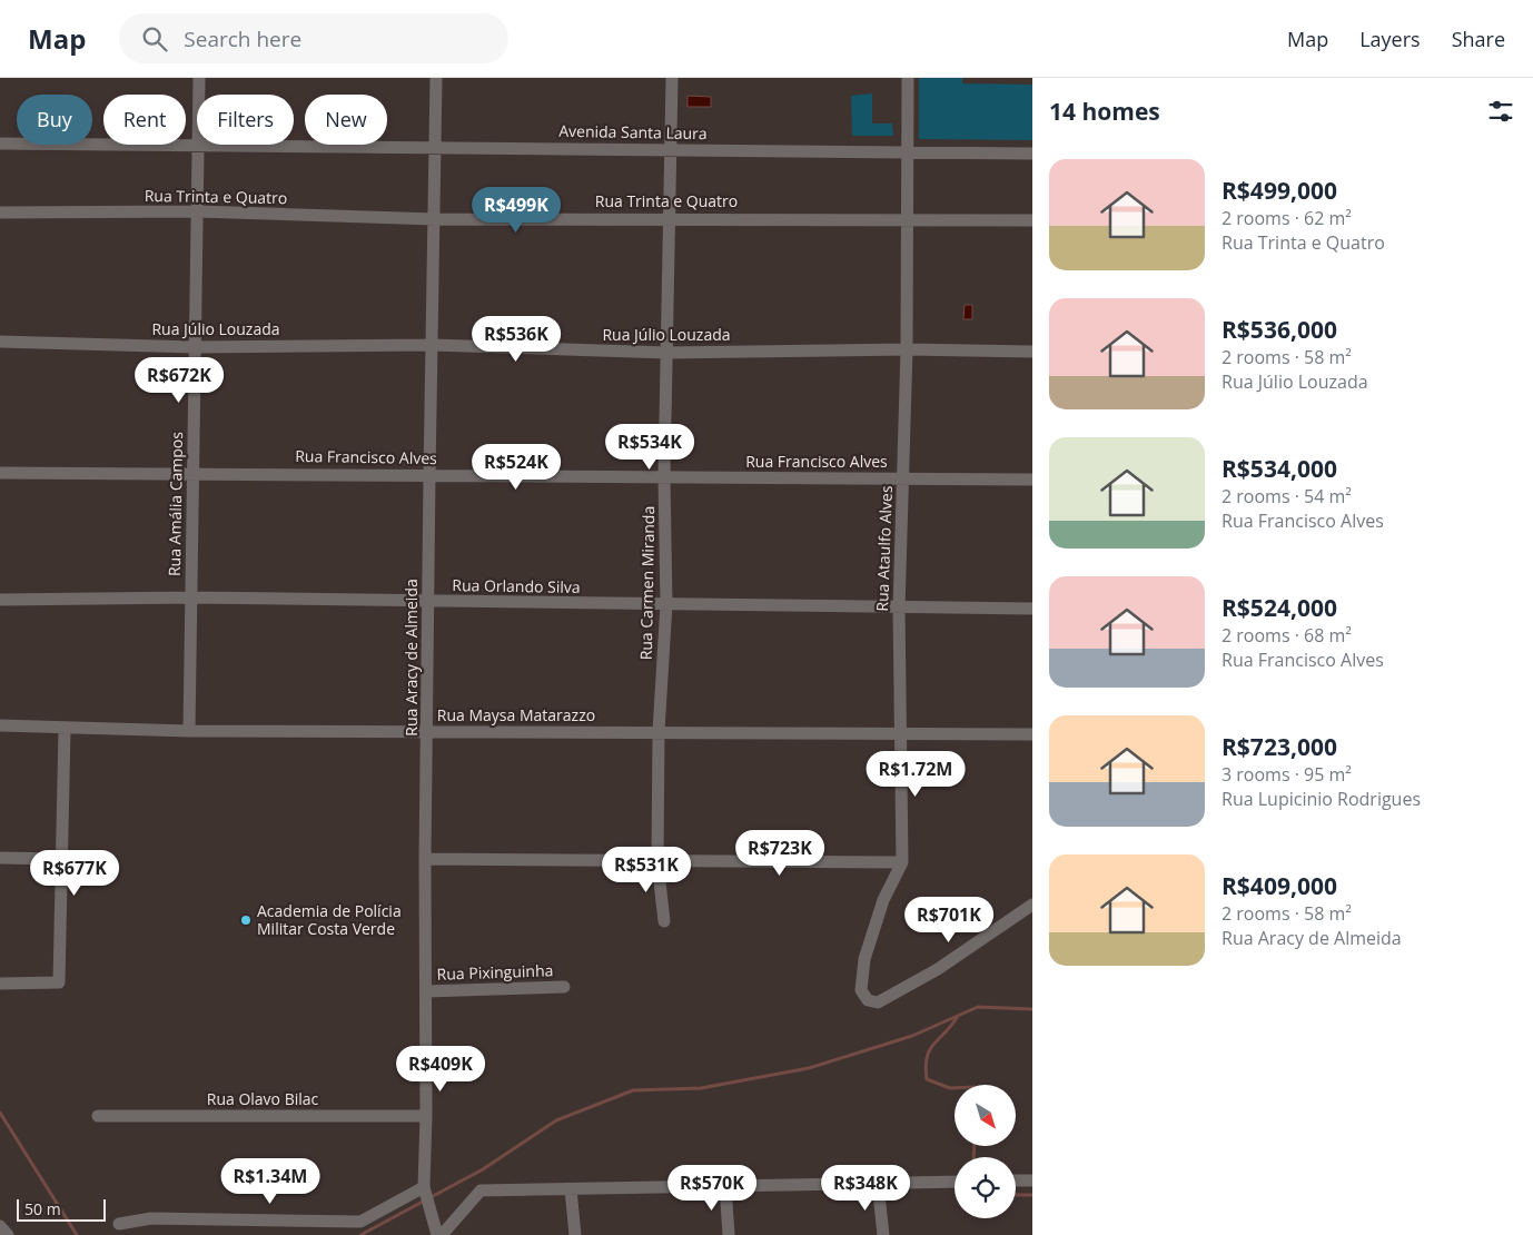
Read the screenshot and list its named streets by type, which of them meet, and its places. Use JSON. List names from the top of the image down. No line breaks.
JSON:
{"streets":{"street":["Avenida Santa Laura","Rua Trinta e Quatro","Rua Júlio Louzada","Rua Francisco Alves","Rua Amália Campos","Rua Ataulfo Alves","Rua Carmen Miranda","Rua Orlando Silva","Rua Aracy de Almeida","Rua Maysa Matarazzo","Rua Pixinguinha","Rua Olavo Bilac"]},"crossings":[["Avenida Santa Laura","Rua Amália Campos"],["Avenida Santa Laura","Rua Ataulfo Alves"],["Avenida Santa Laura","Rua Carmen Miranda"],["Avenida Santa Laura","Rua Aracy de Almeida"],["Rua Trinta e Quatro","Rua Amália Campos"],["Rua Trinta e Quatro","Rua Ataulfo Alves"],["Rua Trinta e Quatro","Rua Carmen Miranda"],["Rua Trinta e Quatro","Rua Aracy de Almeida"],["Rua Júlio Louzada","Rua Amália Campos"],["Rua Júlio Louzada","Rua Ataulfo Alves"],["Rua Júlio Louzada","Rua Carmen Miranda"],["Rua Júlio Louzada","Rua Aracy de Almeida"],["Rua Francisco Alves","Rua Amália Campos"],["Rua Francisco Alves","Rua Ataulfo Alves"],["Rua Francisco Alves","Rua Carmen Miranda"],["Rua Francisco Alves","Rua Aracy de Almeida"],["Rua Amália Campos","Rua Orlando Silva"],["Rua Amália Campos","Rua Maysa Matarazzo"],["Rua Ataulfo Alves","Rua Orlando Silva"],["Rua Ataulfo Alves","Rua Maysa Matarazzo"],["Rua Carmen Miranda","Rua Orlando Silva"],["Rua Carmen Miranda","Rua Maysa Matarazzo"],["Rua Orlando Silva","Rua Aracy de Almeida"],["Rua Aracy de Almeida","Rua Maysa Matarazzo"],["Rua Aracy de Almeida","Rua Pixinguinha"],["Rua Aracy de Almeida","Rua Olavo Bilac"]],"places":["Academia de Polícia Militar Costa Verde"],"scale_bar":"50 m","north":"bottom right","page":{"header":"Map","search":"Search here","nav":["Map","Layers","Share"],"heading":"14 homes","chip":["Buy","Rent","Filters","New"],"list":[{"name":"R$499,000","note":"2 rooms · 62 m² · Rua Trinta e Quatro"},{"name":"R$536,000","note":"2 rooms · 58 m² · Rua Júlio Louzada"},{"name":"R$534,000","note":"2 rooms · 54 m² · Rua Francisco Alves"},{"name":"R$524,000","note":"2 rooms · 68 m² · Rua Francisco Alves"},{"name":"R$723,000","note":"3 rooms · 95 m² · Rua Lupicinio Rodrigues"},{"name":"R$409,000","note":"2 rooms · 58 m² · Rua Aracy de Almeida"}],"price":["R$499K","R$536K","R$672K","R$534K","R$524K","R$1.72M","R$723K","R$531K","R$677K","R$701K","R$409K","R$1.34M","R$570K","R$348K"],"scale":"50 m"}}
